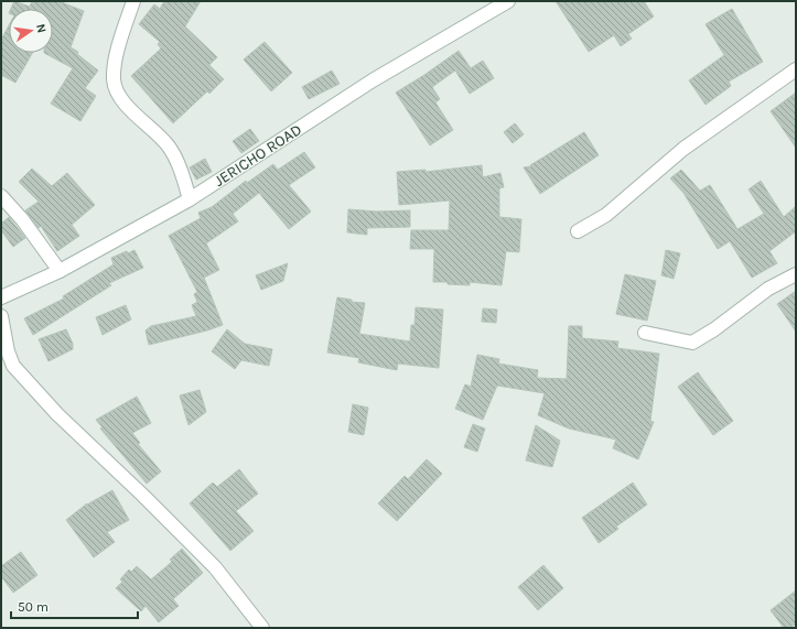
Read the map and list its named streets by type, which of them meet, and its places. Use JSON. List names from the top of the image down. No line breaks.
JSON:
{"streets":{"street":["JERICHO ROAD"]},"scale_bar":"50 m","north":"right"}
